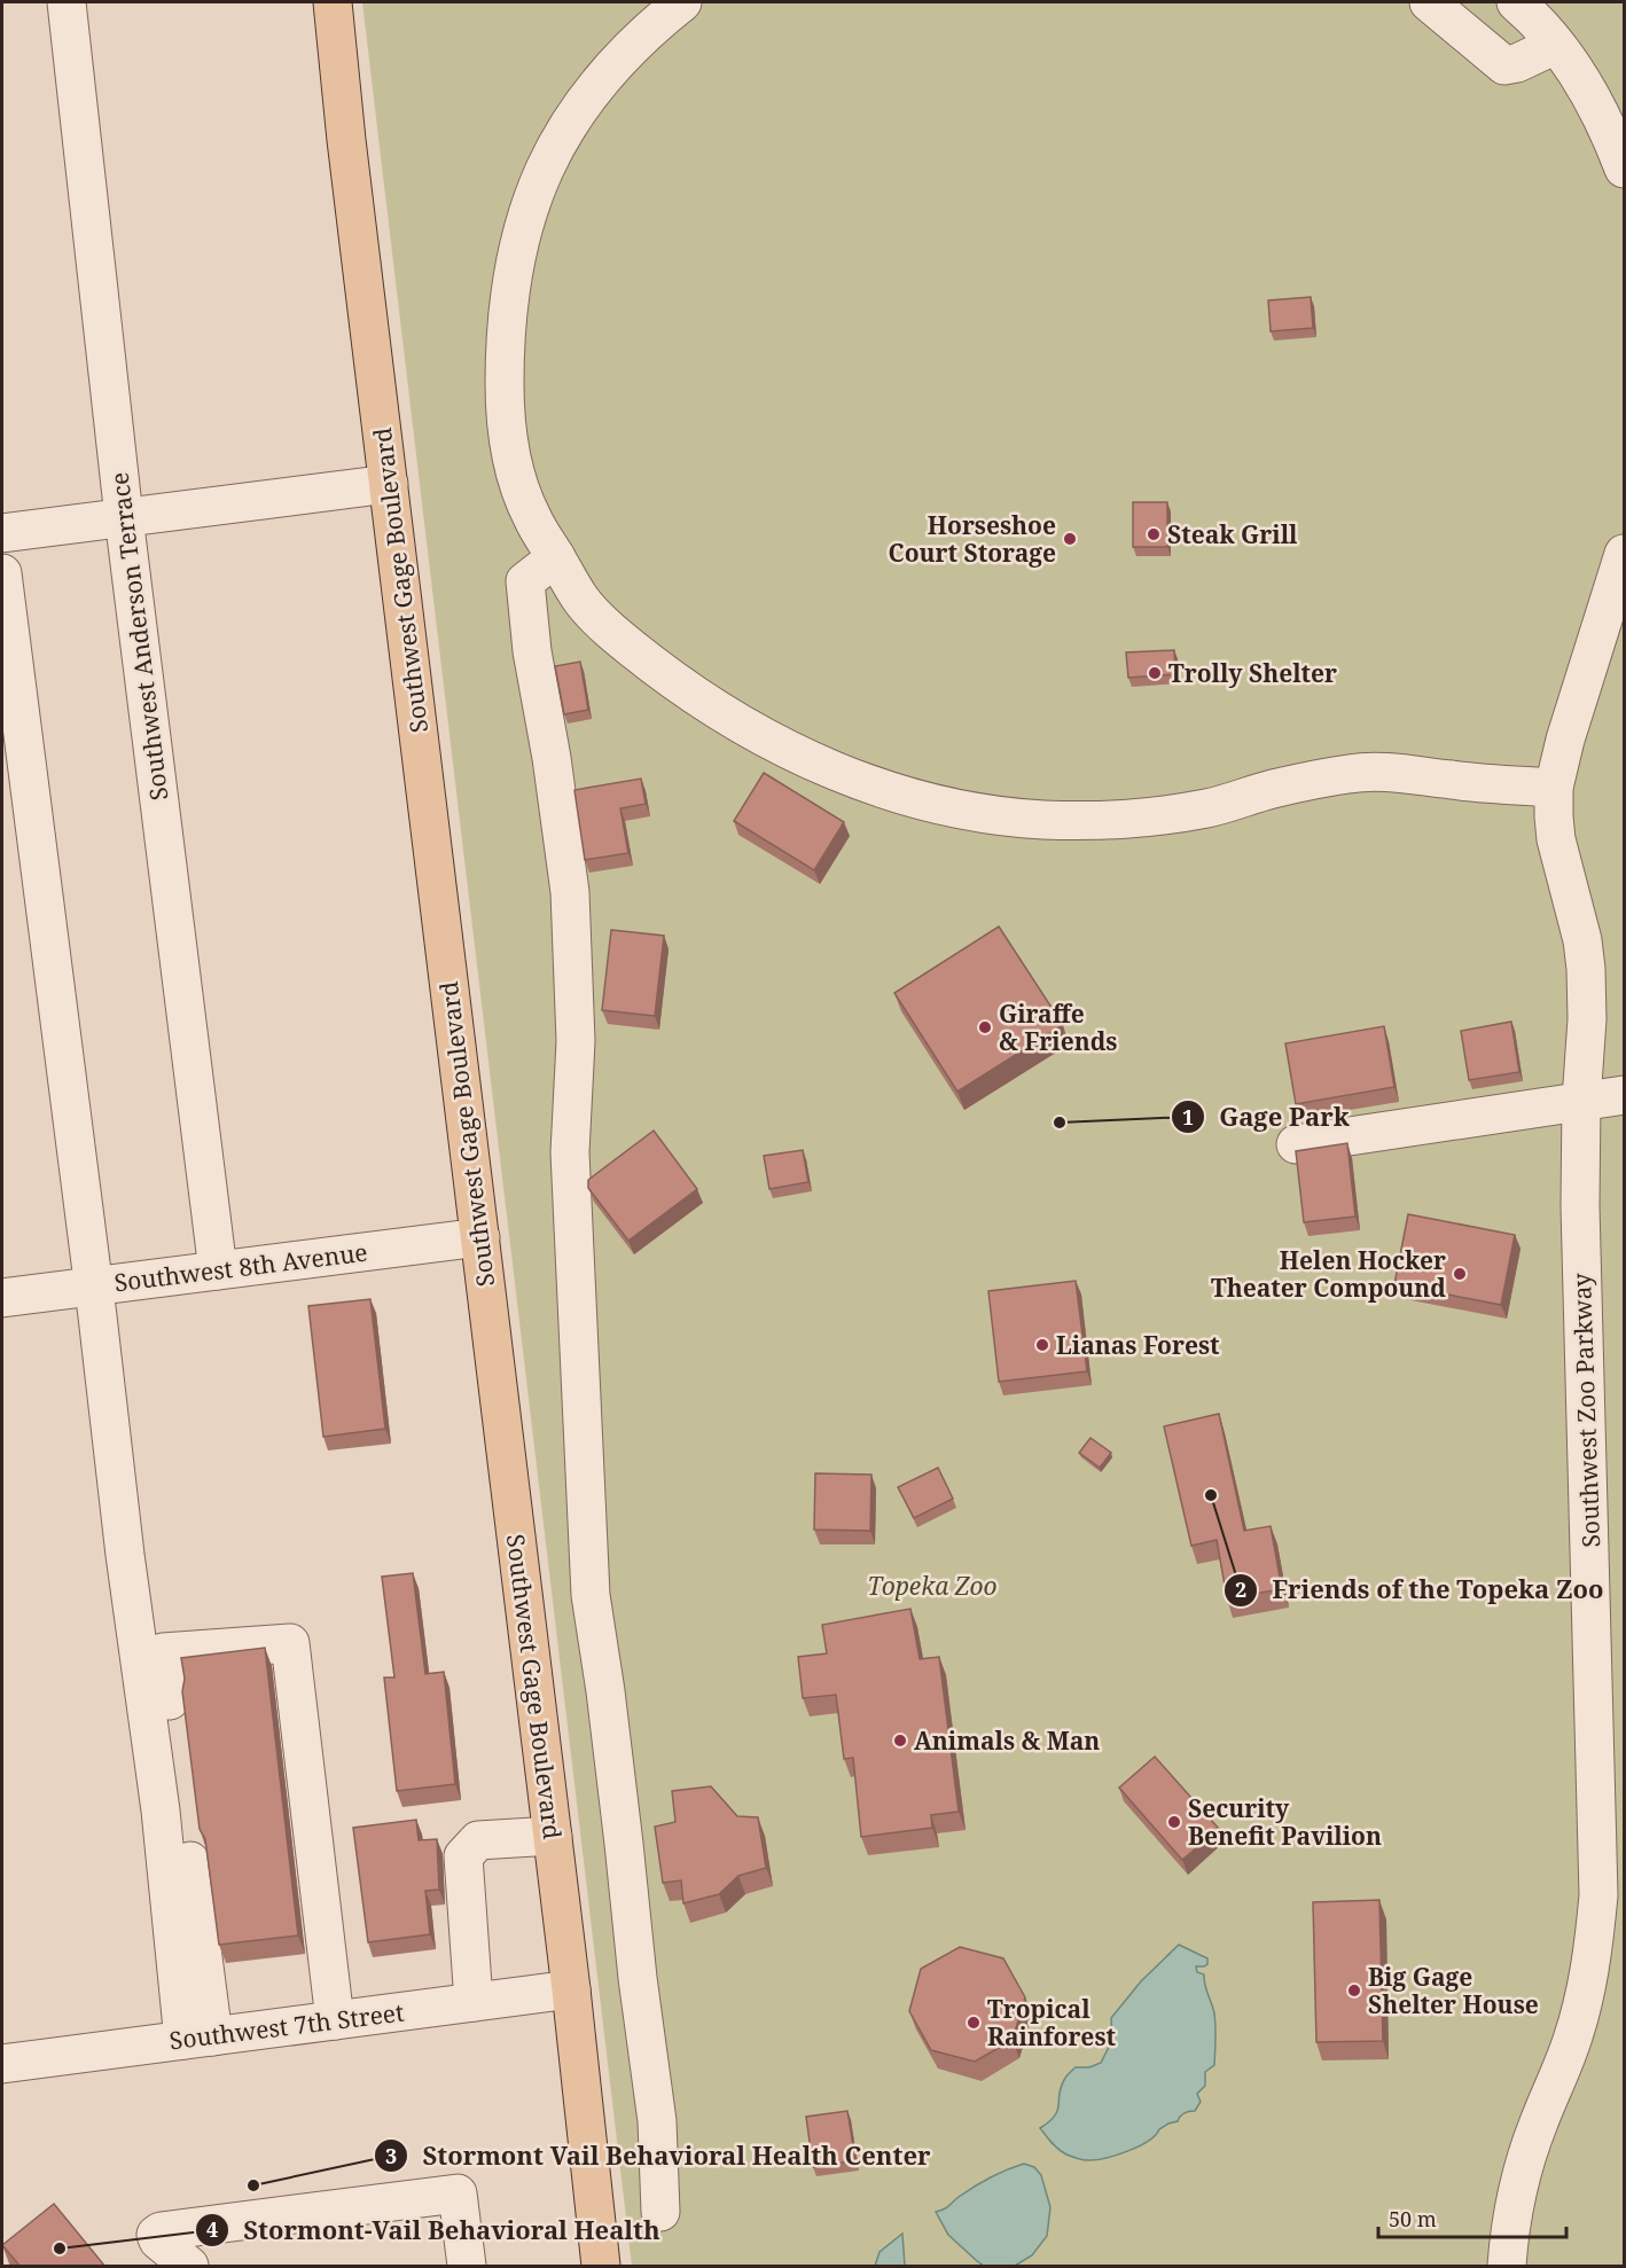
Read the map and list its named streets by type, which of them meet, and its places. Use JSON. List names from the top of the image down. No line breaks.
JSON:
{"streets":{"main road":["Southwest Gage Boulevard"],"street":["Southwest Anderson Terrace","Southwest 8th Avenue","Southwest Zoo Parkway","Southwest 7th Street"]},"crossings":[["Southwest Gage Boulevard","Southwest 8th Avenue"],["Southwest Gage Boulevard","Southwest 7th Street"],["Southwest Anderson Terrace","Southwest 8th Avenue"]],"parks":["Topeka Zoo"],"places":["Steak Grill","Horseshoe Court Storage","Trolly Shelter","Giraffe & Friends","Gage Park","Helen Hocker Theater Compound","Lianas Forest","Friends of the Topeka Zoo","Animals & Man","Security Benefit Pavilion","Big Gage Shelter House","Tropical Rainforest","Stormont Vail Behavioral Health Center","Stormont-Vail Behavioral Health"],"scale_bar":"50 m"}
